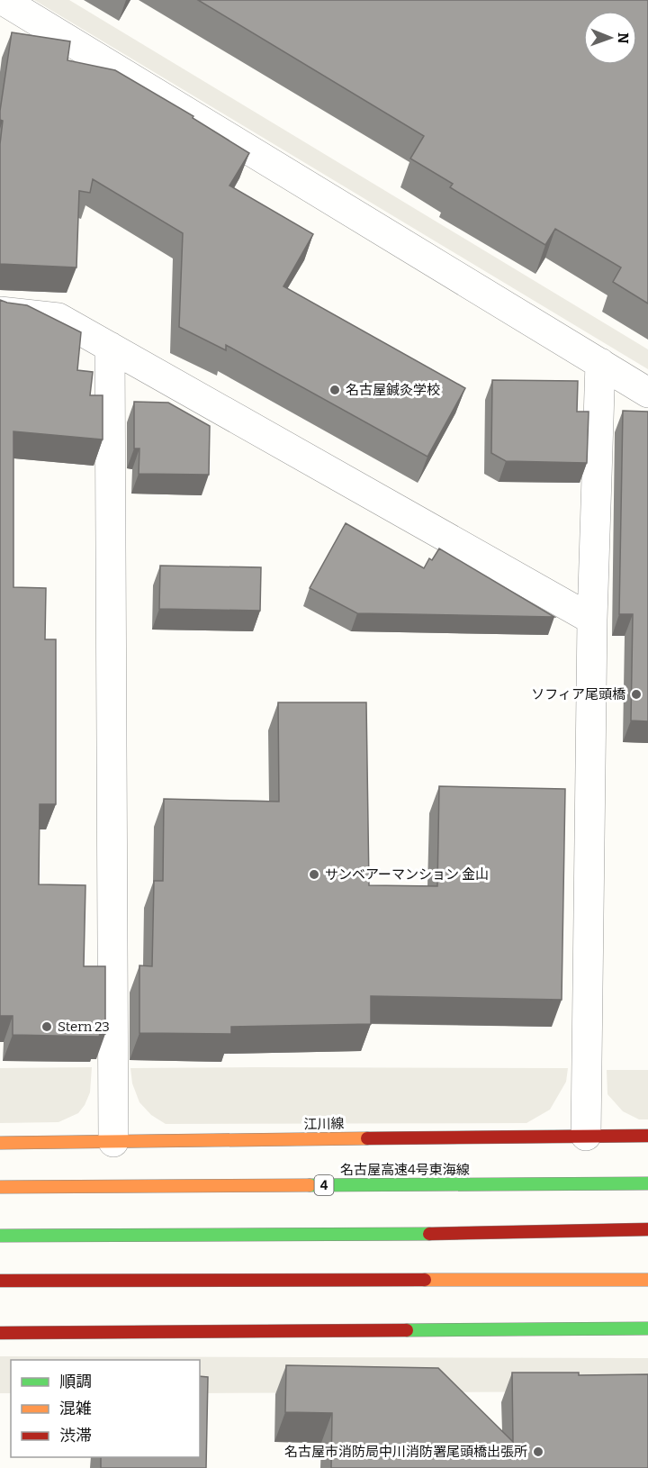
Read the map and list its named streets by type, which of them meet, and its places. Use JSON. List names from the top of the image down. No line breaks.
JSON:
{"streets":{"main road":["江川線","名古屋高速4号東海線","4"]},"places":["名古屋鍼灸学校","ソフィア尾頭橋","サンベアーマンション 金山","Stern 23","名古屋市消防局中川消防署尾頭橋出張所"],"legend":["順調","混雑","渋滞"],"north":"right"}
